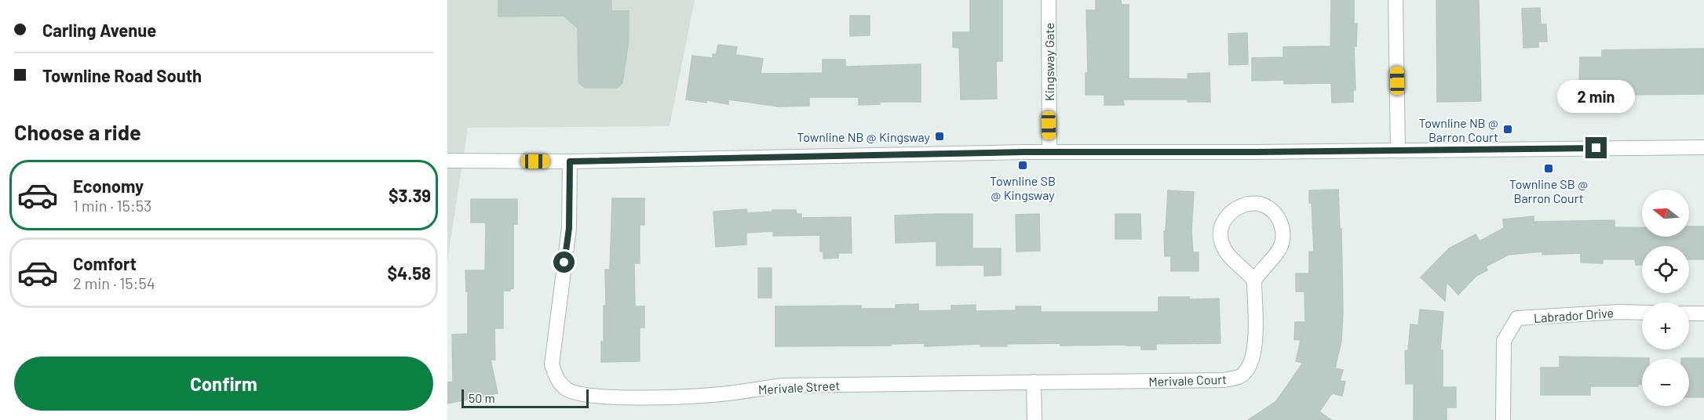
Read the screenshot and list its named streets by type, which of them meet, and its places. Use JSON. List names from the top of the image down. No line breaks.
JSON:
{"streets":{"street":["Kingsway Gate","Labrador Drive","Merivale Court","Merivale Street"]},"crossings":[["Merivale Court","Merivale Street"]],"places":{"transit":["Townline NB @ Barron Court","Townline NB @ Kingsway","Townline SB @ Kingsway","Townline SB @ Barron Court"]},"scale_bar":"50 m","north":"left","page":{"banner":["Carling Avenue","Townline Road South"],"bubble":"2 min","heading":"Choose a ride","list":[{"name":"Economy","note":"1 min · 15:53","value":"$3.39"},{"name":"Comfort","note":"2 min · 15:54","value":"$4.58"}],"map_buttons":["+","−"],"buttons":"Confirm","scale":"50 m"}}
